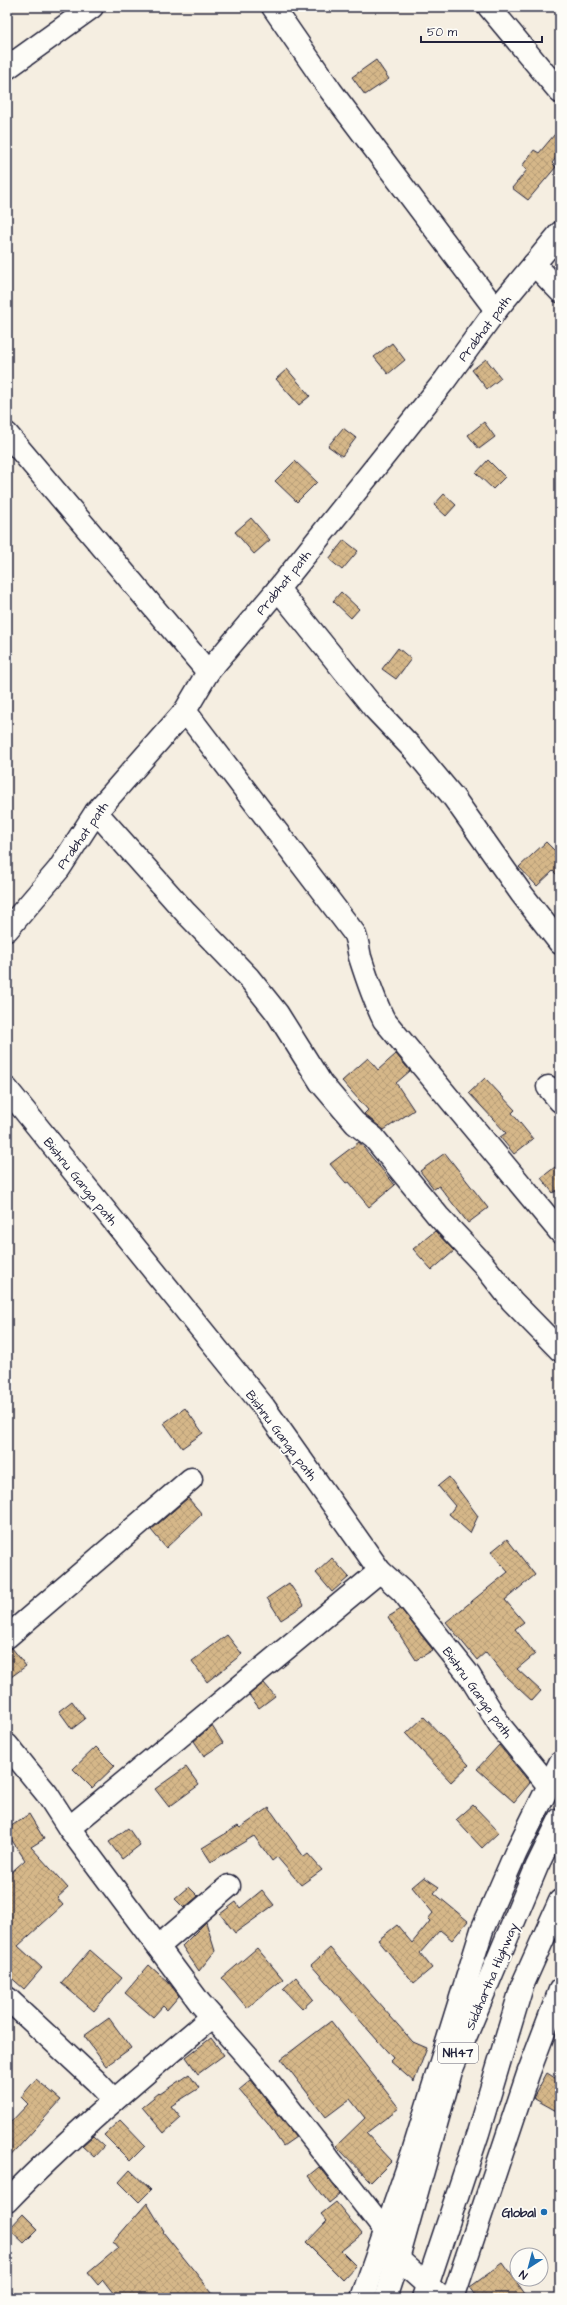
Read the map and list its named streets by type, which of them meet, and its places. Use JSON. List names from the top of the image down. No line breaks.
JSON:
{"streets":{"main road":["Prabhat path","Bishnu Ganga path","Siddhartha Highway","NH47"]},"places":["Global"],"scale_bar":"50 m","north":"bottom left"}
